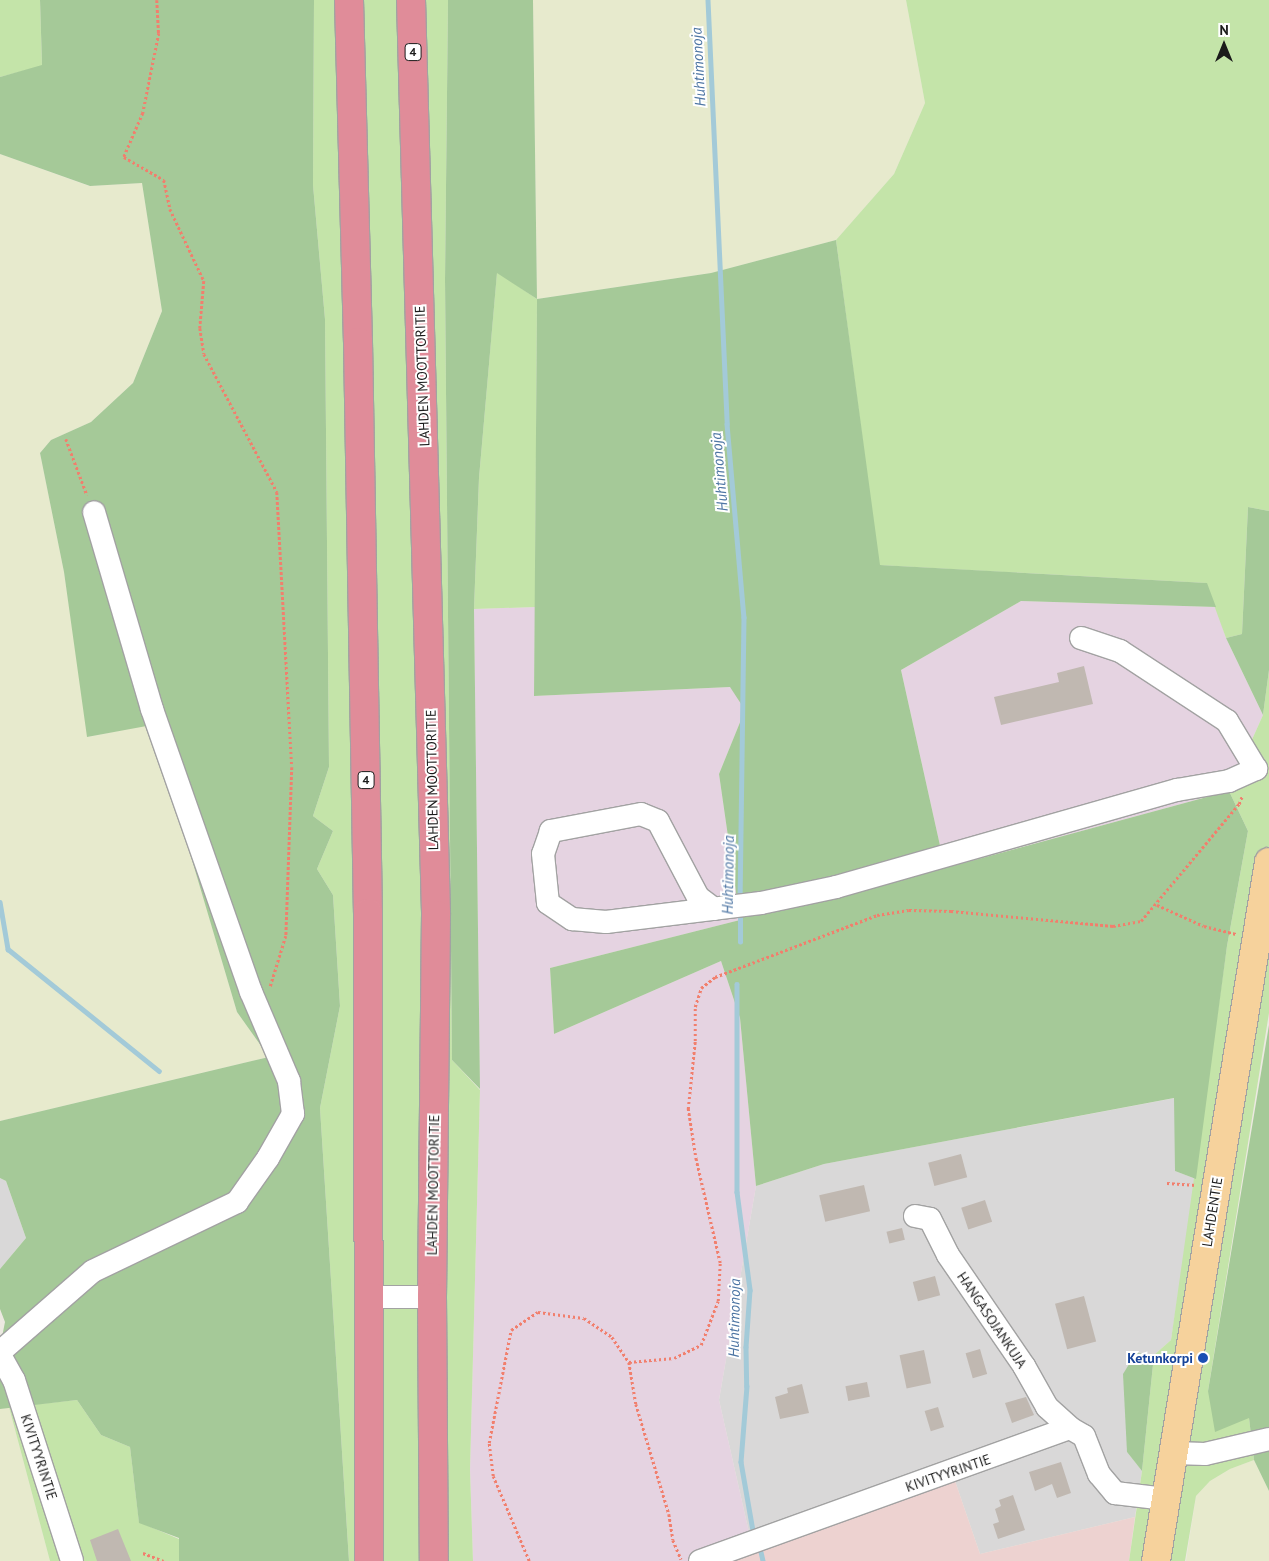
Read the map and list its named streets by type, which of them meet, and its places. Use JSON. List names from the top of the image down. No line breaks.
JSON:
{"streets":{"highway":["4","LAHDEN MOOTTORITIE"],"main road":["LAHDENTIE"],"street":["HANGASOJANKUJA","KIVITYYRINTIE"]},"crossings":[["HANGASOJANKUJA","KIVITYYRINTIE"]],"water":["Huhtimonoja"],"places":["Ketunkorpi"],"north":"top"}
